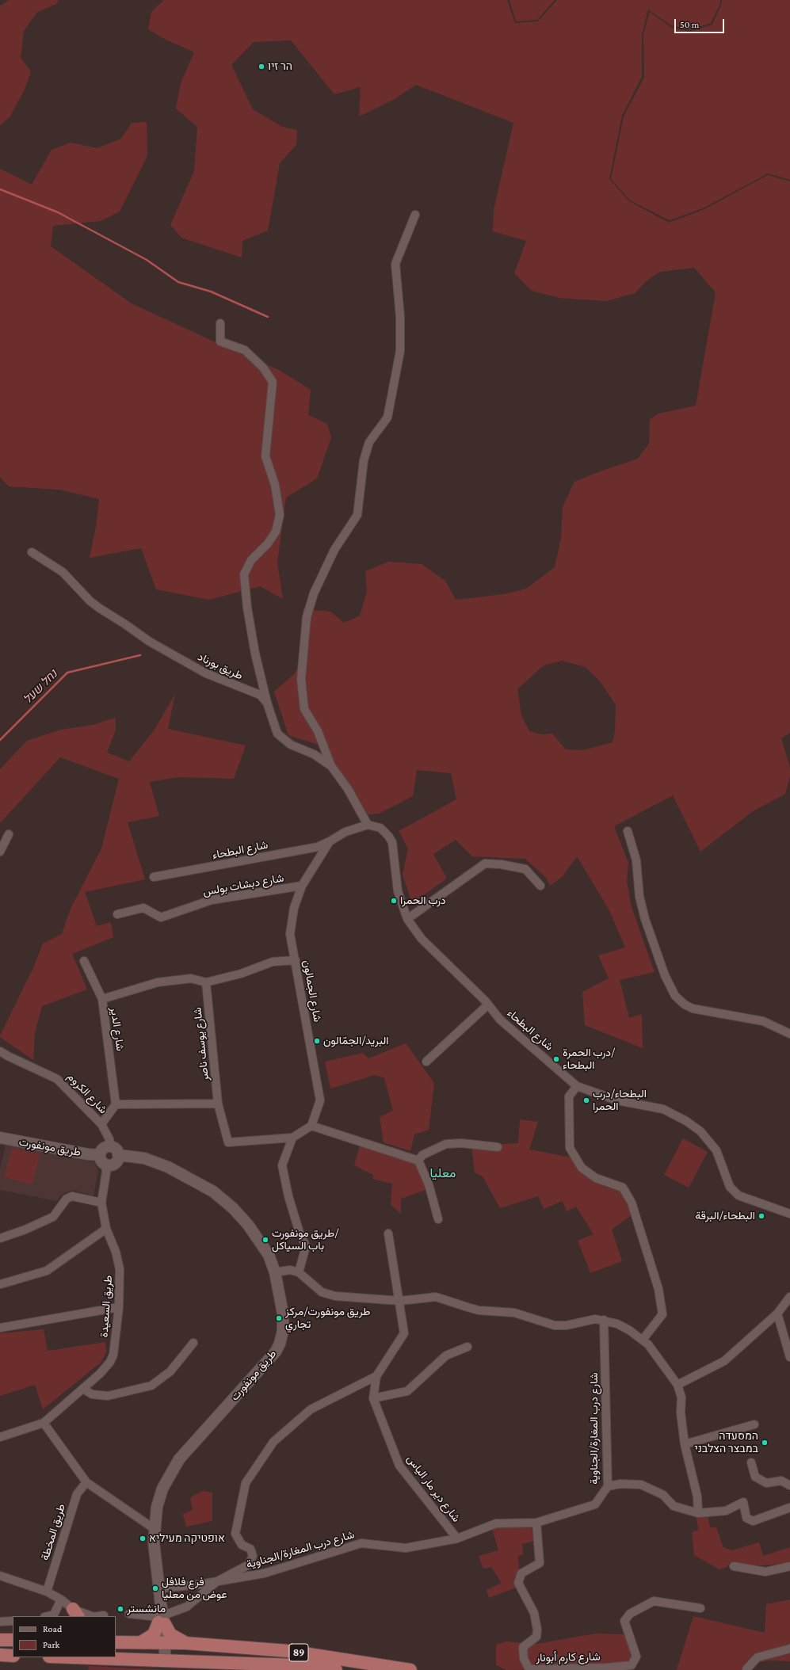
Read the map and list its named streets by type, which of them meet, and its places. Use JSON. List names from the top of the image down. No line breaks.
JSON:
{"streets":{"highway":["89"],"main road":["طريق مونفورت"],"street":["طريق بورناد","شارع البطحاء","شارع دبشات بولس","شارع الجمالون","شارع الدير","شارع يوسف ناصر","شارع الكروم","طريق السعيدة","شارع درب المغارة/الجناوية","شارع دير مار الياس","طريق المخطة","شارع كارم أبونار"]},"crossings":[["شارع البطحاء","شارع الجمالون"],["شارع دبشات بولس","شارع الجمالون"],["شارع الكروم","طريق مونفورت"],["شارع الكروم","طريق السعيدة"],["طريق مونفورت","طريق السعيدة"],["طريق مونفورت","شارع درب المغارة/الجناوية"],["طريق مونفورت","89"],["شارع درب المغارة/الجناوية","شارع دير مار الياس"],["شارع درب المغارة/الجناوية","شارع كارم أبونار"]],"districts":["معليا"],"water":["נחל שעל"],"places":["הר זיו","درب الحمرا","البريد/الجمّالون","درب الحمرة/ البطحاء","البطحاء/درب الحمرا","البطحاء/البرقة","طريق مونفورت/ باب السياكل","طريق مونفورت/مركز تجاري","המסעדה במבצר הצלבני","אופטיקה מעיליא","فرع فلافل عوض من معليا","مانشستر"],"legend":["Road","Park"],"scale_bar":"50 m"}
